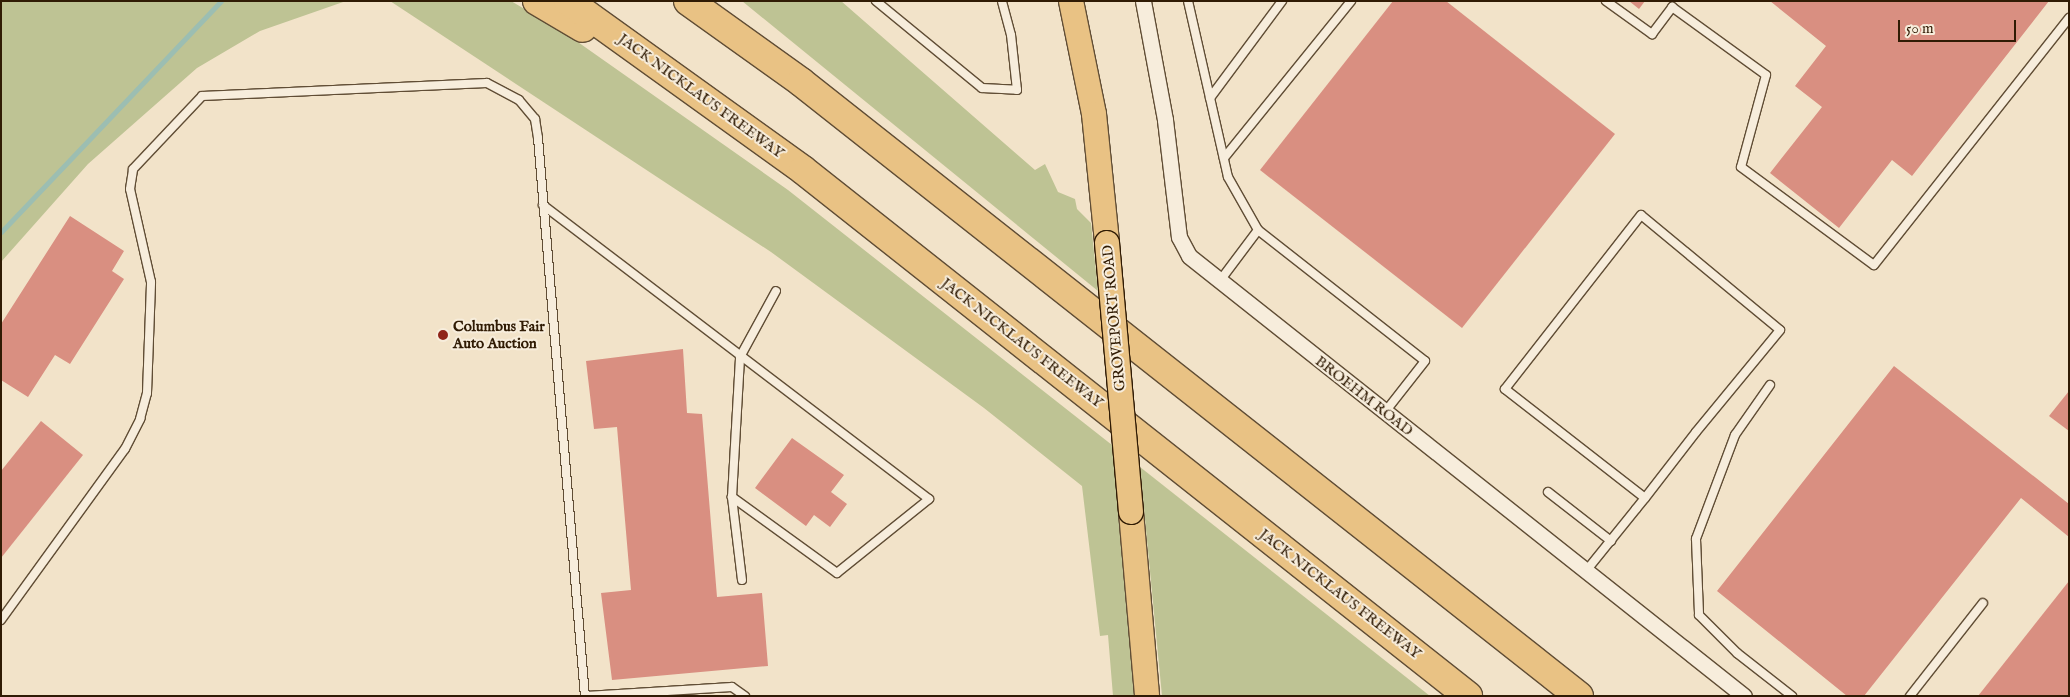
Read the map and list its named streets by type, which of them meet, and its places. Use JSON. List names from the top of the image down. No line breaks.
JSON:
{"streets":{"highway":["JACK NICKLAUS FREEWAY"],"main road":["GROVEPORT ROAD"],"street":["BROEHM ROAD"]},"places":["Columbus Fair Auto Auction"],"scale_bar":"50 m"}
